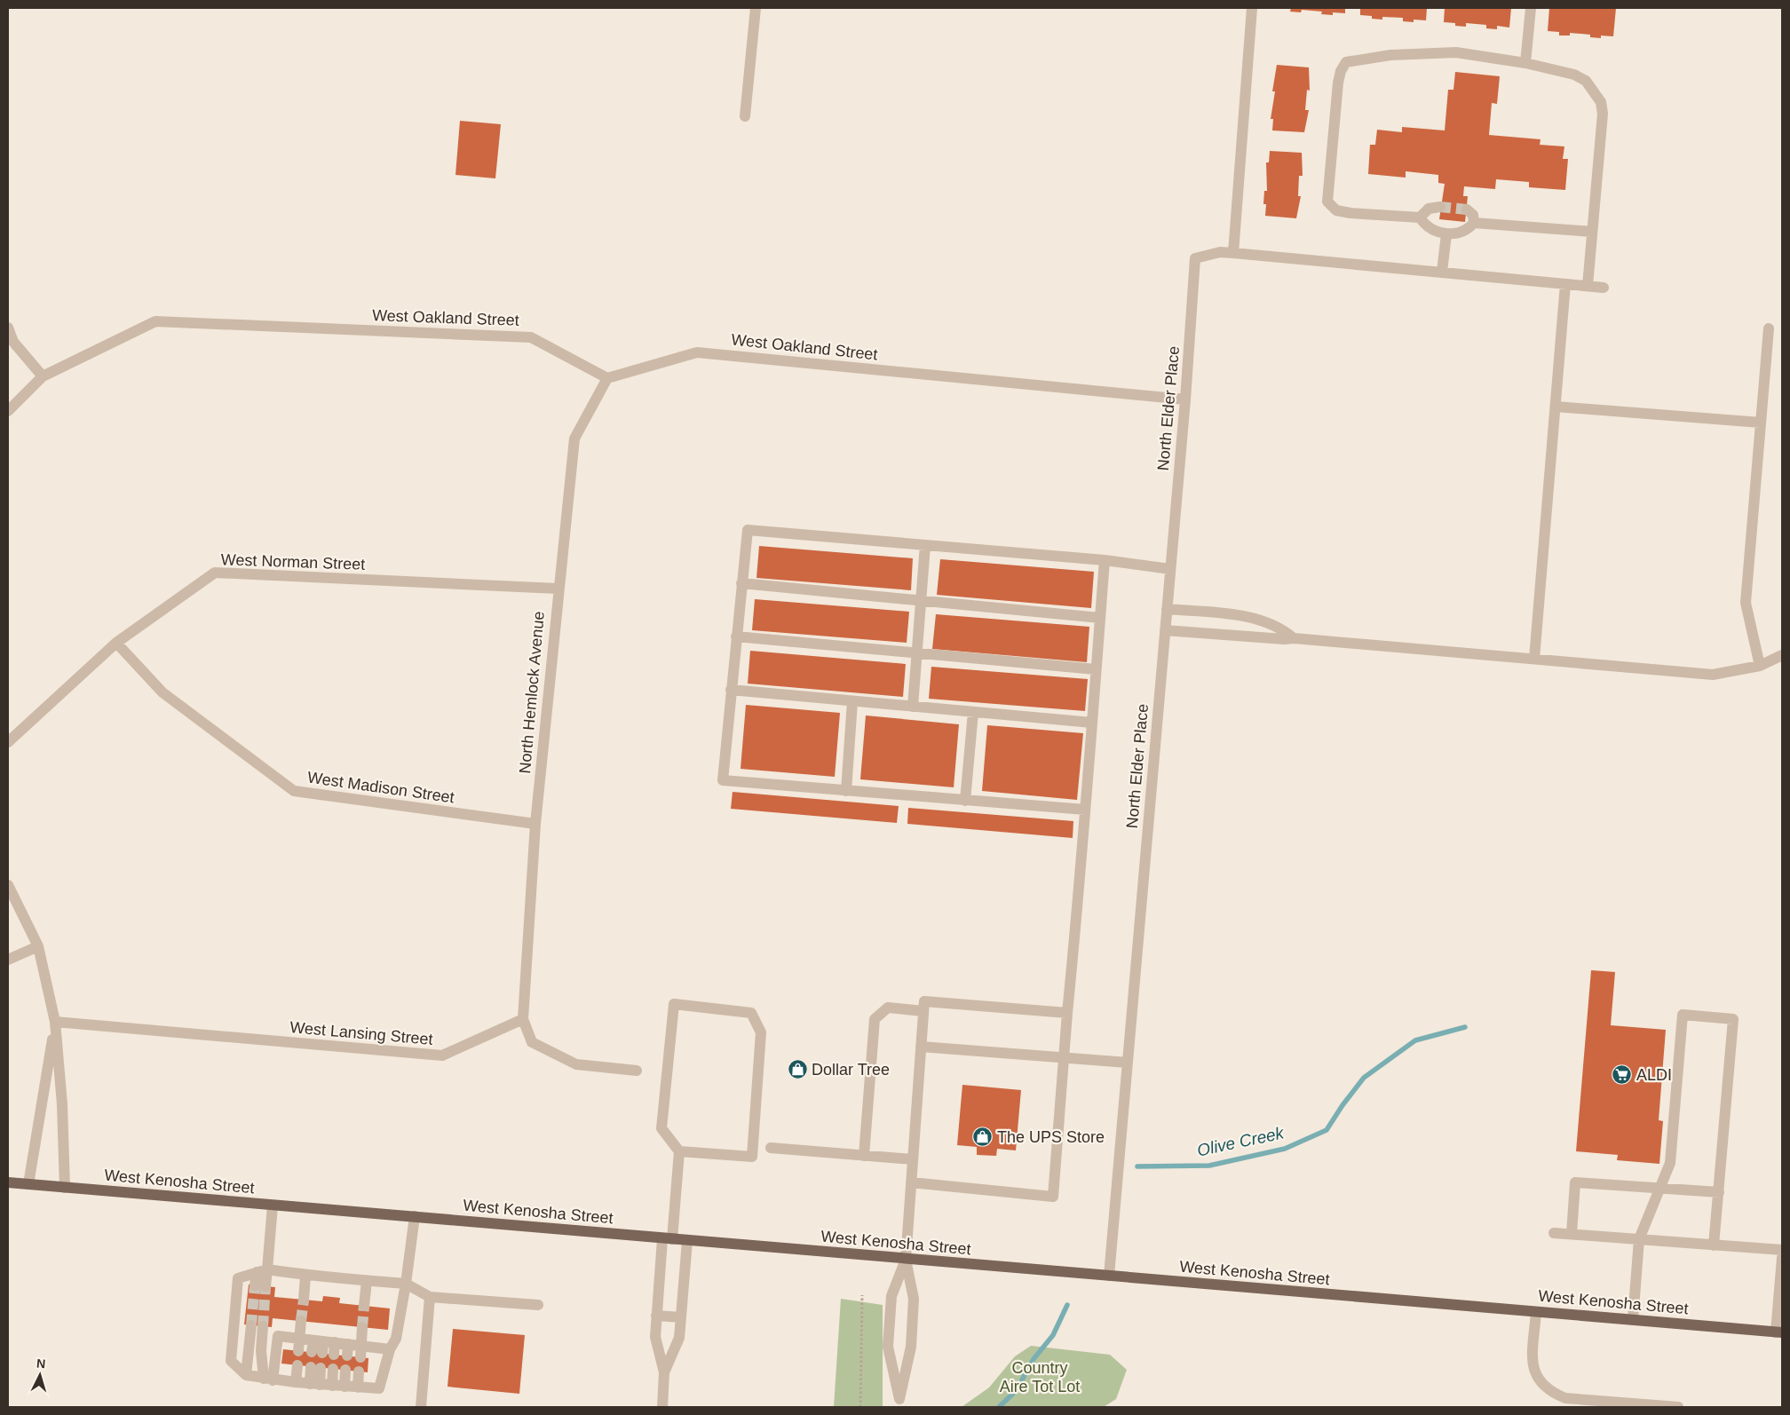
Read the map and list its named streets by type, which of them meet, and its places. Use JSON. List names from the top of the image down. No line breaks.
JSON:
{"streets":{"main road":["West Kenosha Street"],"street":["West Oakland Street","North Elder Place","West Norman Street","North Hemlock Avenue","West Madison Street","West Lansing Street"]},"crossings":[["West Oakland Street","North Elder Place"],["West Oakland Street","North Hemlock Avenue"],["North Elder Place","West Kenosha Street"],["West Norman Street","North Hemlock Avenue"],["West Norman Street","West Madison Street"],["North Hemlock Avenue","West Madison Street"],["North Hemlock Avenue","West Lansing Street"]],"water":["Olive Creek"],"parks":["Country Aire Tot Lot"],"places":{"shop":["Dollar Tree","The UPS Store"],"supermarket":["ALDI"]},"north":"top"}
